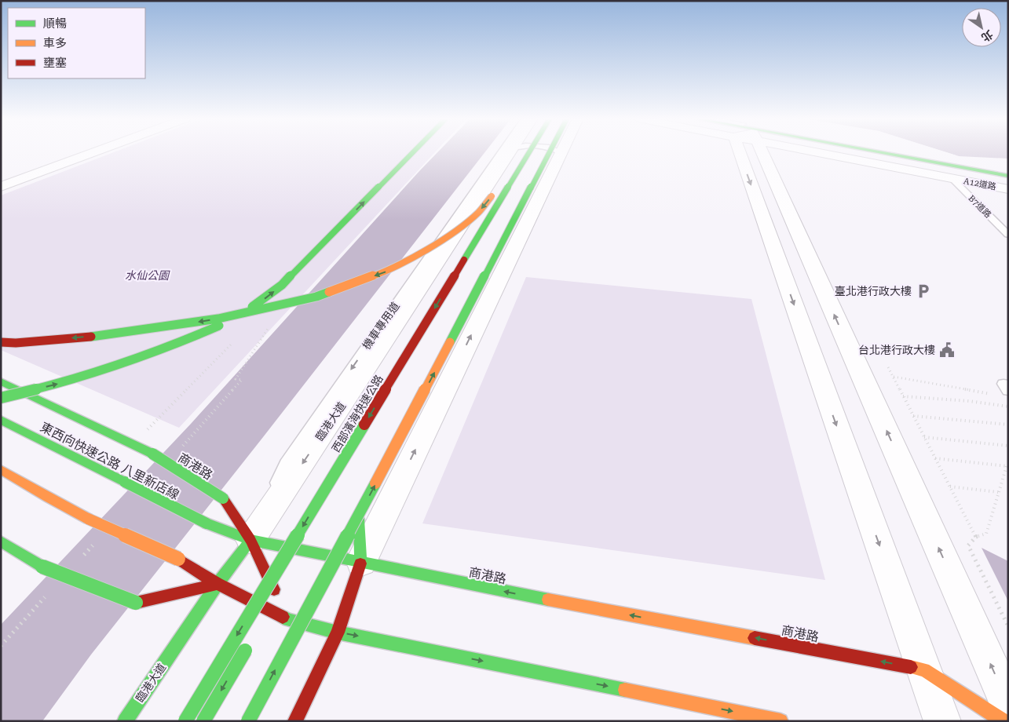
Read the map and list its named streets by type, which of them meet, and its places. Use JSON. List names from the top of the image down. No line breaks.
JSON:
{"streets":{"main road":["西部濱海快速公路","臨港大道","東西向快速公路 八里新店線","商港路"],"street":["A12道路"],"lane":["B7道路","機車專用道"]},"crossings":[["A12道路","B7道路"],["機車專用道","臨港大道"],["機車專用道","東西向快速公路 八里新店線"],["機車專用道","商港路"],["臨港大道","東西向快速公路 八里新店線"],["臨港大道","商港路"],["東西向快速公路 八里新店線","商港路"]],"one_way":["機車專用道"],"parks":["水仙公園"],"places":{"parking":["臺北港行政大樓"],"public building":["台北港行政大樓"]},"legend":["順暢","車多","壅塞"],"north":"bottom right"}
